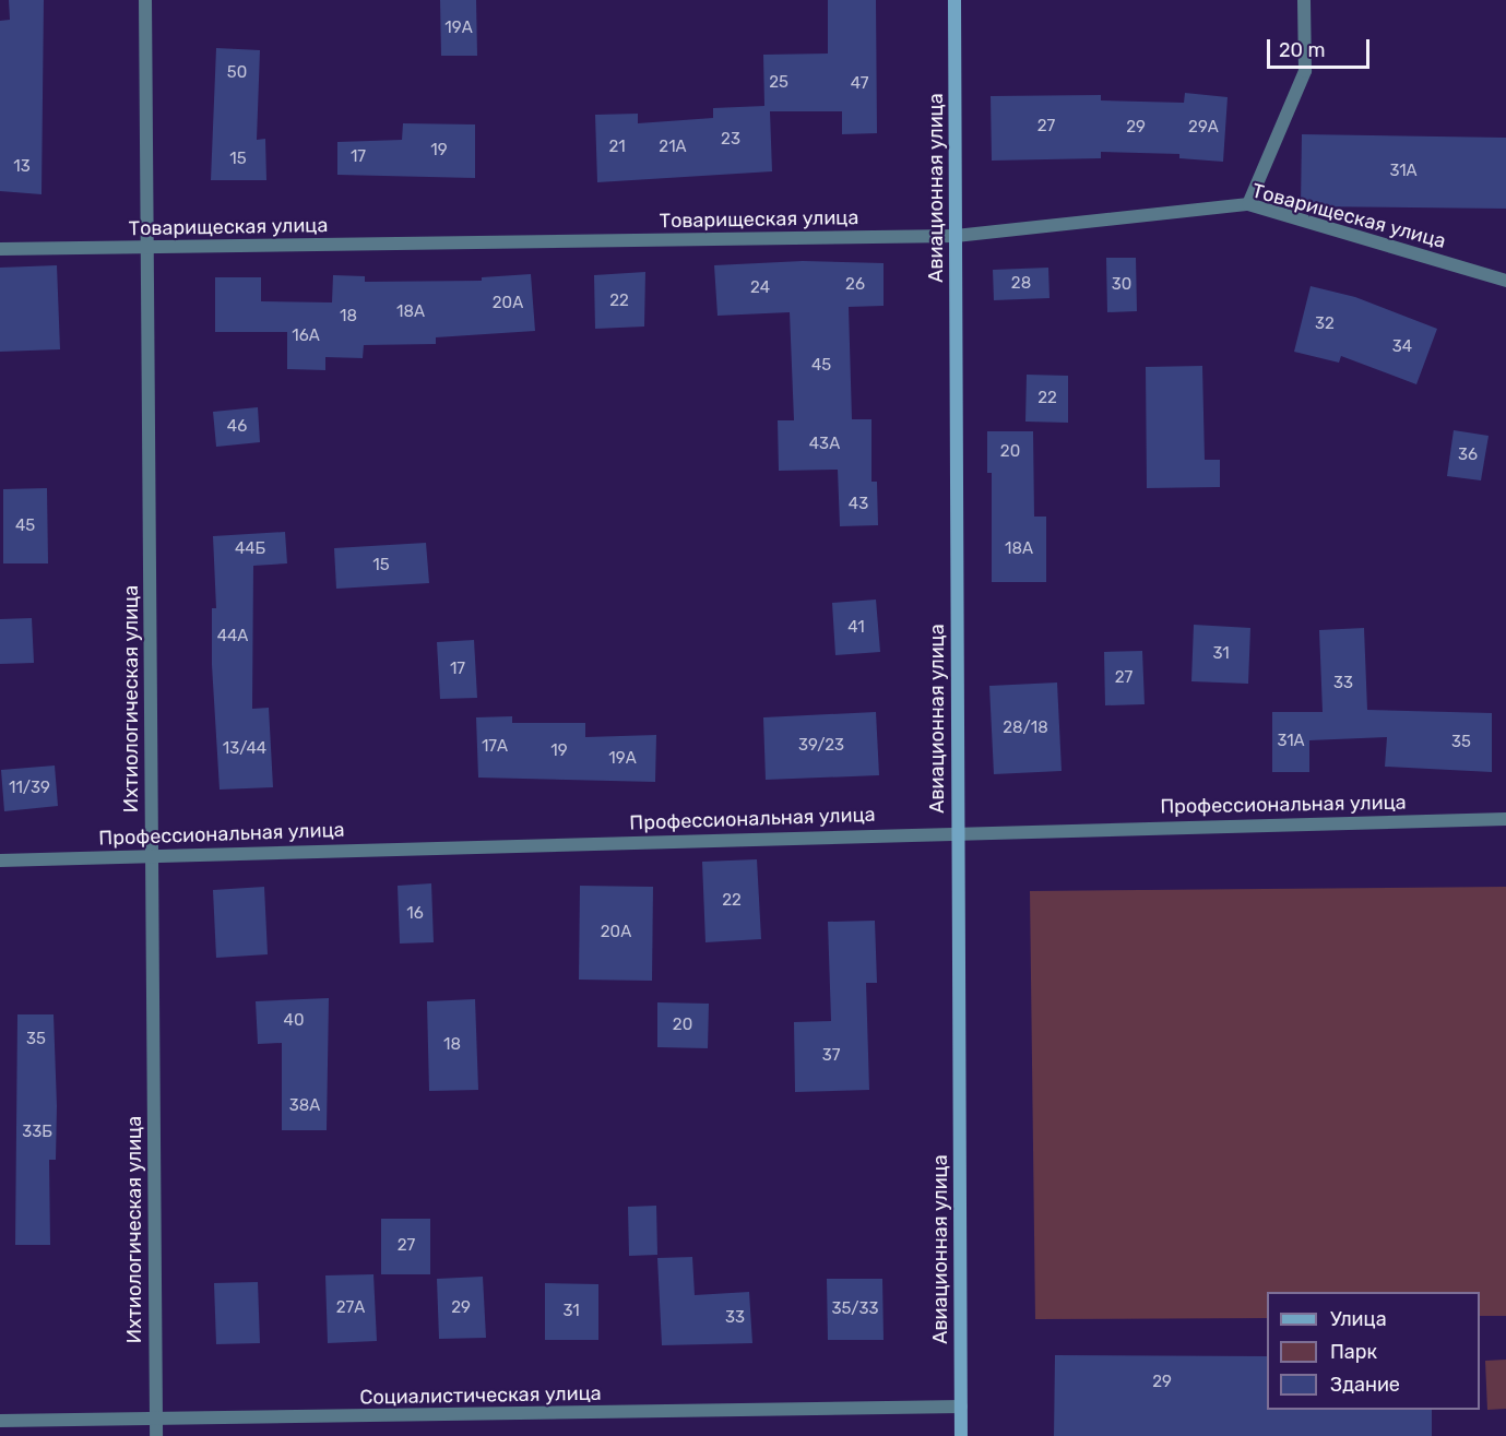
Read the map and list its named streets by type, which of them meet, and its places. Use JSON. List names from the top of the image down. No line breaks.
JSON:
{"streets":{"main road":["Авиационная улица"],"street":["Товарищеская улица","Ихтиологическая улица","Профессиональная улица","Социалистическая улица"]},"crossings":[["Авиационная улица","Товарищеская улица"],["Авиационная улица","Профессиональная улица"],["Авиационная улица","Социалистическая улица"],["Товарищеская улица","Ихтиологическая улица"],["Ихтиологическая улица","Профессиональная улица"],["Ихтиологическая улица","Социалистическая улица"]],"house_numbers":["19А","50","25","47","27","29","29А","23","21","21А","19","17","15","13","31А","28","26","30","24","22","20А","18А","18","32","16А","34","45","22","46","43А","20","36","43","45","44Б","18А","15","41","44А","31","17","27","33","28/18","31А","35","39/23","17А","13/44","19","19А","11/39","22","16","20А","40","20","35","18","37","38А","33Б","27","27А","29","35/33","31","33","29"],"legend":["Улица","Парк","Здание"],"scale_bar":"20 m"}
